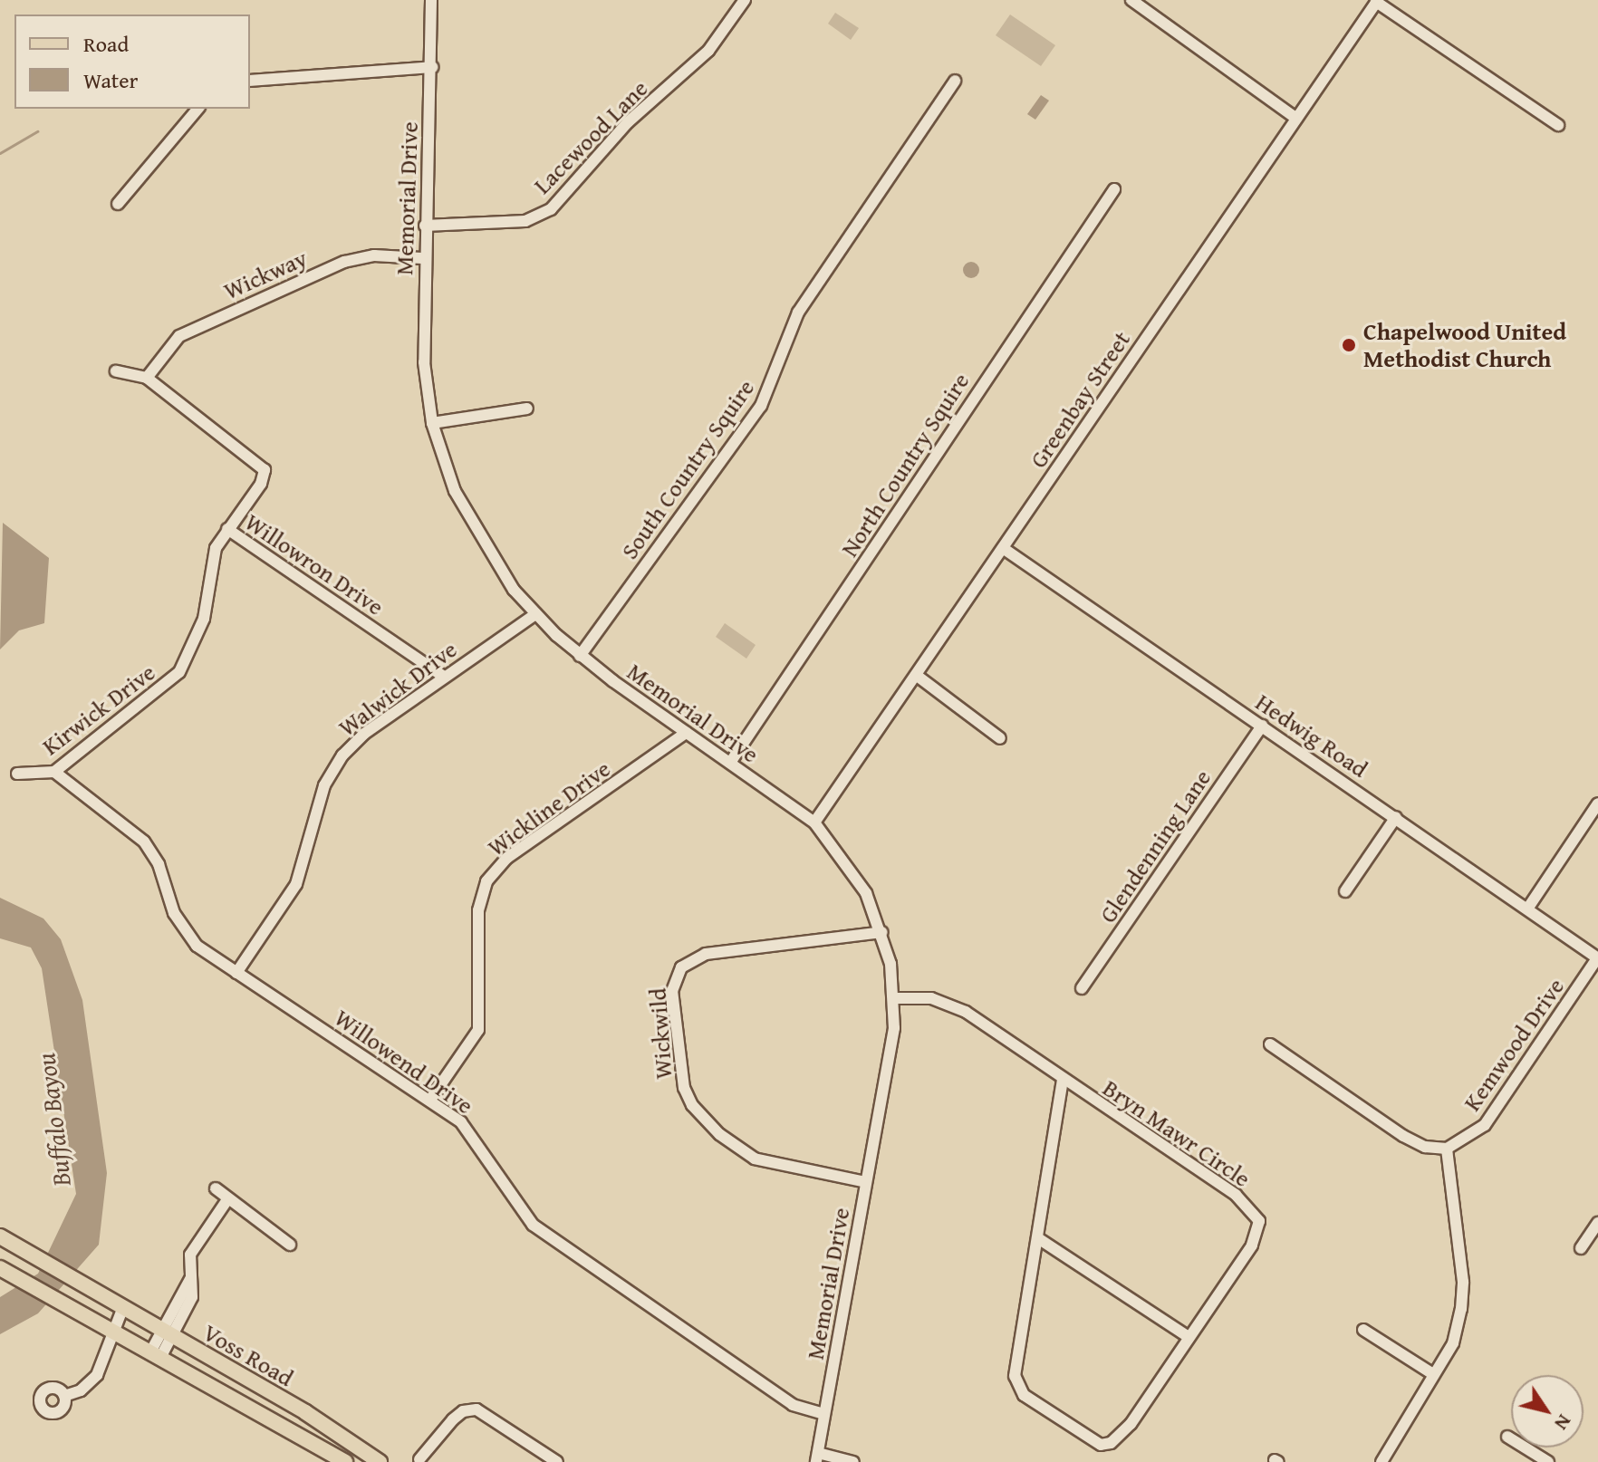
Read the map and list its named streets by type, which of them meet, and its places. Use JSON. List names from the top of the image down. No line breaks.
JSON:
{"streets":{"main road":["Voss Road"],"street":["Lacewood Lane","Memorial Drive","Wickway","Greenbay Street","North Country Squire","South Country Squire","Willowron Drive","Walwick Drive","Kirwick Drive","Hedwig Road","Wickline Drive","Glendenning Lane","Wickwild","Kemwood Drive","Willowend Drive","Bryn Mawr Circle"]},"crossings":[["Lacewood Lane","Memorial Drive"],["Memorial Drive","Wickway"],["Memorial Drive","Greenbay Street"],["Memorial Drive","North Country Squire"],["Memorial Drive","South Country Squire"],["Memorial Drive","Walwick Drive"],["Memorial Drive","Wickline Drive"],["Memorial Drive","Wickwild"],["Memorial Drive","Willowend Drive"],["Memorial Drive","Bryn Mawr Circle"],["Wickway","Willowron Drive"],["Greenbay Street","Hedwig Road"],["Willowron Drive","Walwick Drive"],["Willowron Drive","Kirwick Drive"],["Walwick Drive","Willowend Drive"],["Kirwick Drive","Willowend Drive"],["Hedwig Road","Glendenning Lane"],["Hedwig Road","Kemwood Drive"],["Wickline Drive","Willowend Drive"]],"water":["Buffalo Bayou"],"places":["Chapelwood United Methodist Church"],"legend":["Road","Water"],"north":"bottom right"}
